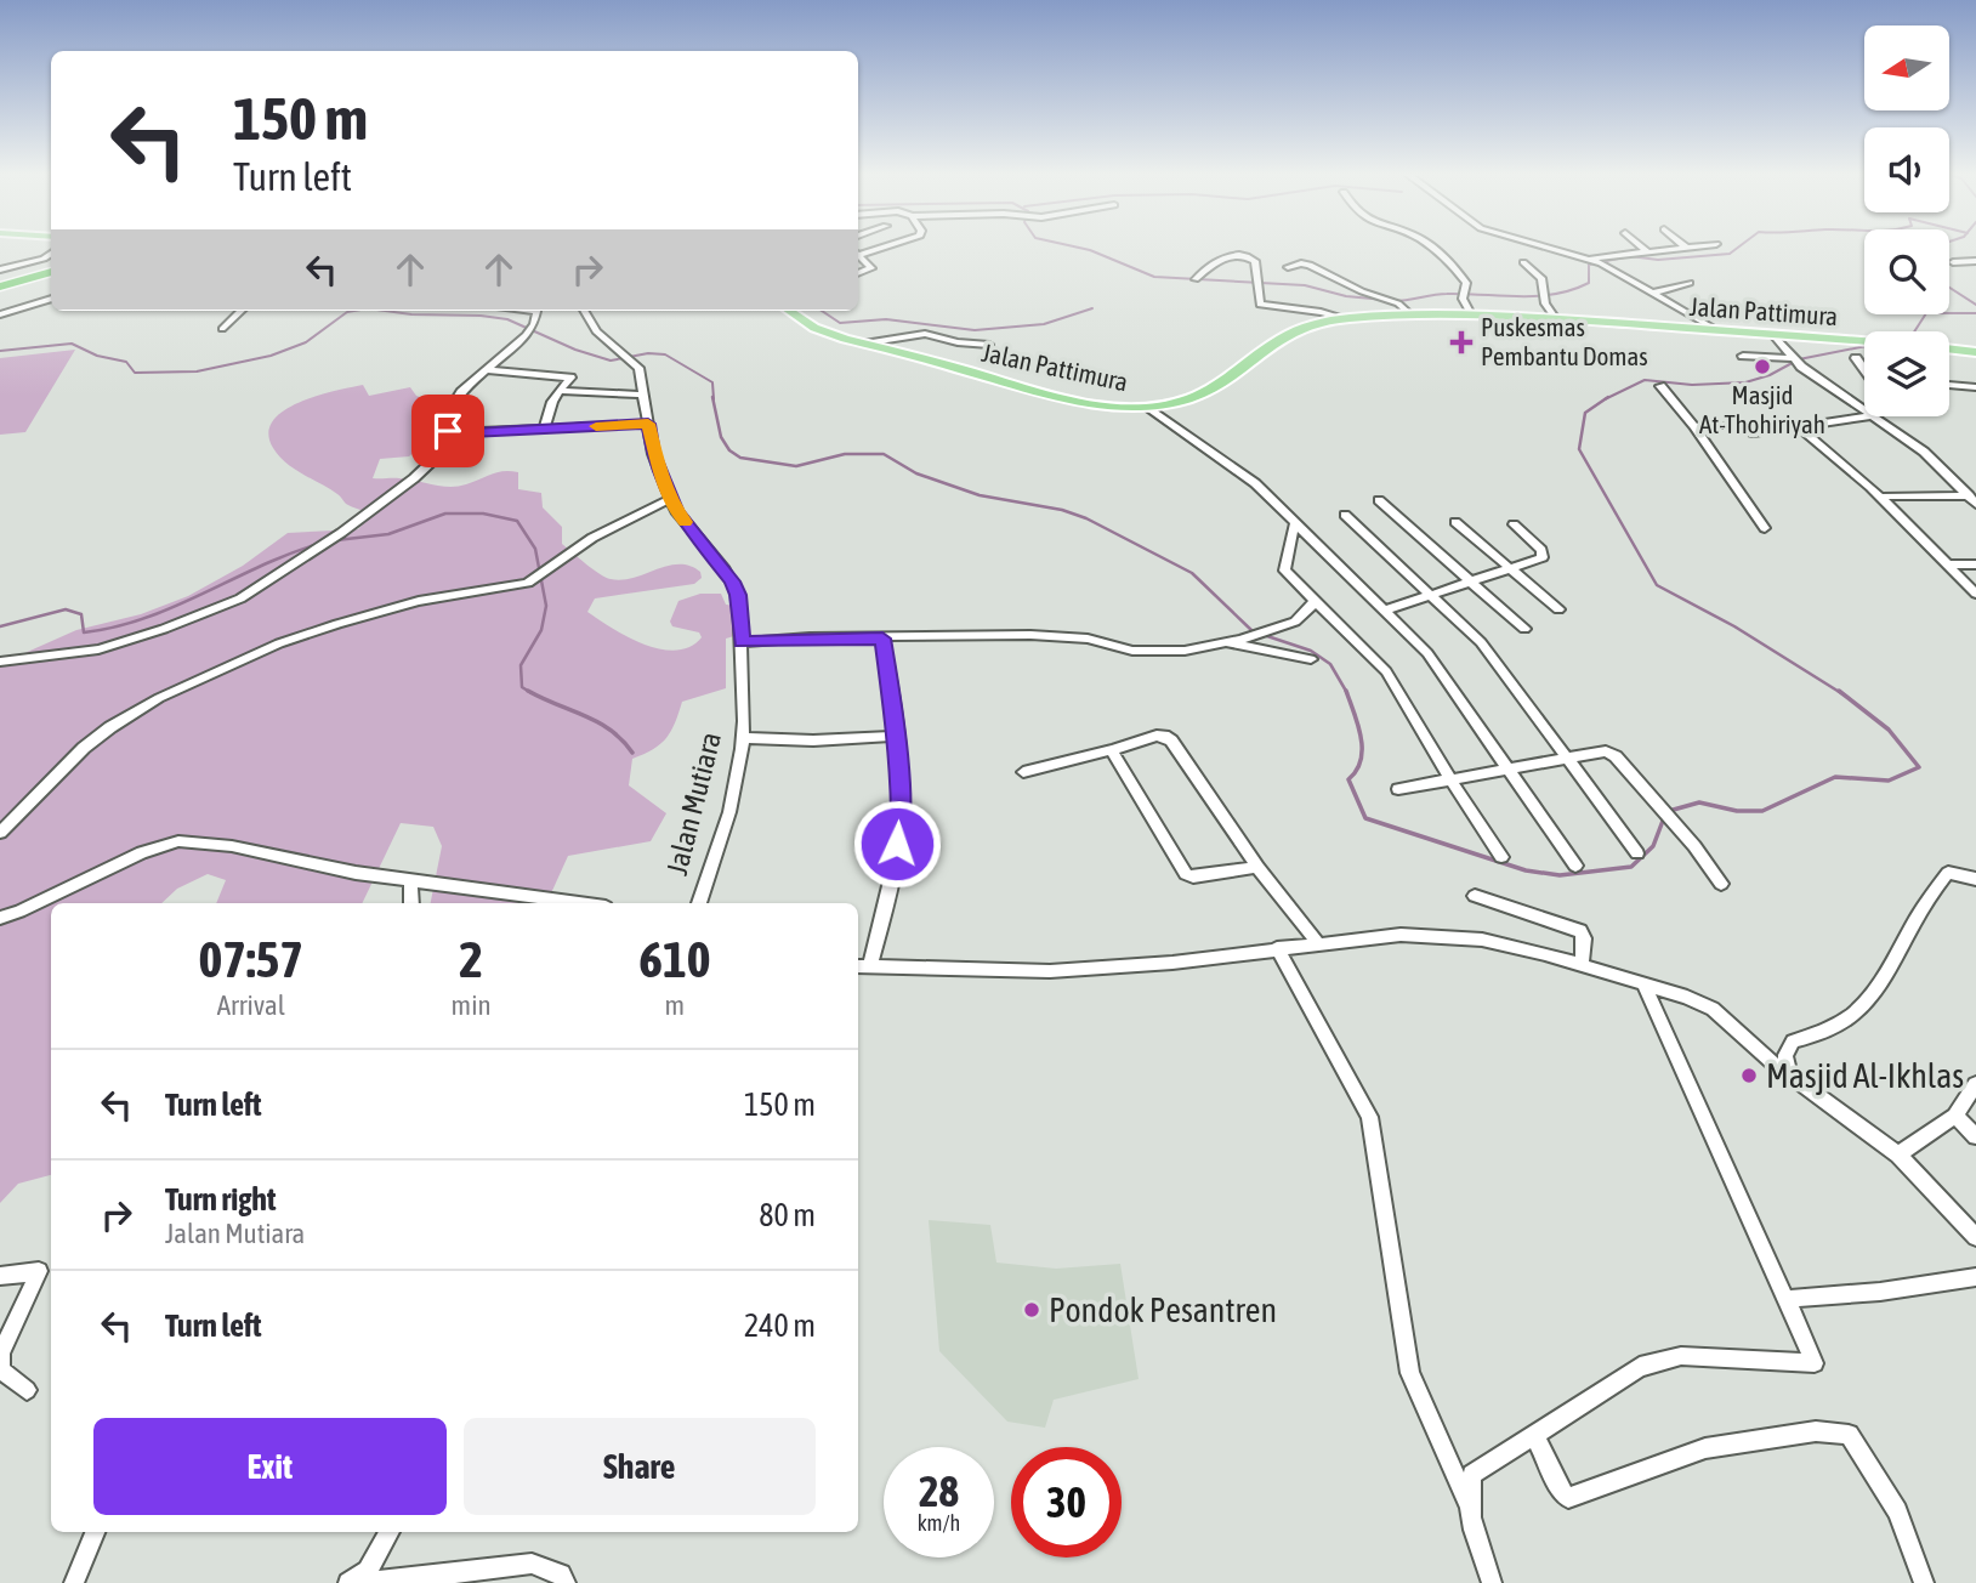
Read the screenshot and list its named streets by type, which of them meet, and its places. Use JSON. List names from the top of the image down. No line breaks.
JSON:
{"streets":{"main road":["Jalan Pattimura"],"street":["Jalan Mutiara"]},"places":{"health":["Puskesmas Pembantu Domas"],"other":["Masjid At-Thohiriyah","Masjid Al-Ikhlas","Pondok Pesantren"]},"north":"left","page":{"turn":["150 m","Turn left"],"eta":["07:57","Arrival","2","min","610","m"],"list":[{"name":"Turn left","value":"150 m"},{"name":"Turn right","note":"Jalan Mutiara","value":"80 m"},{"name":"Turn left","value":"240 m"}],"buttons":["Exit","Share"],"speed":"28 km/h","limit":"30"}}
